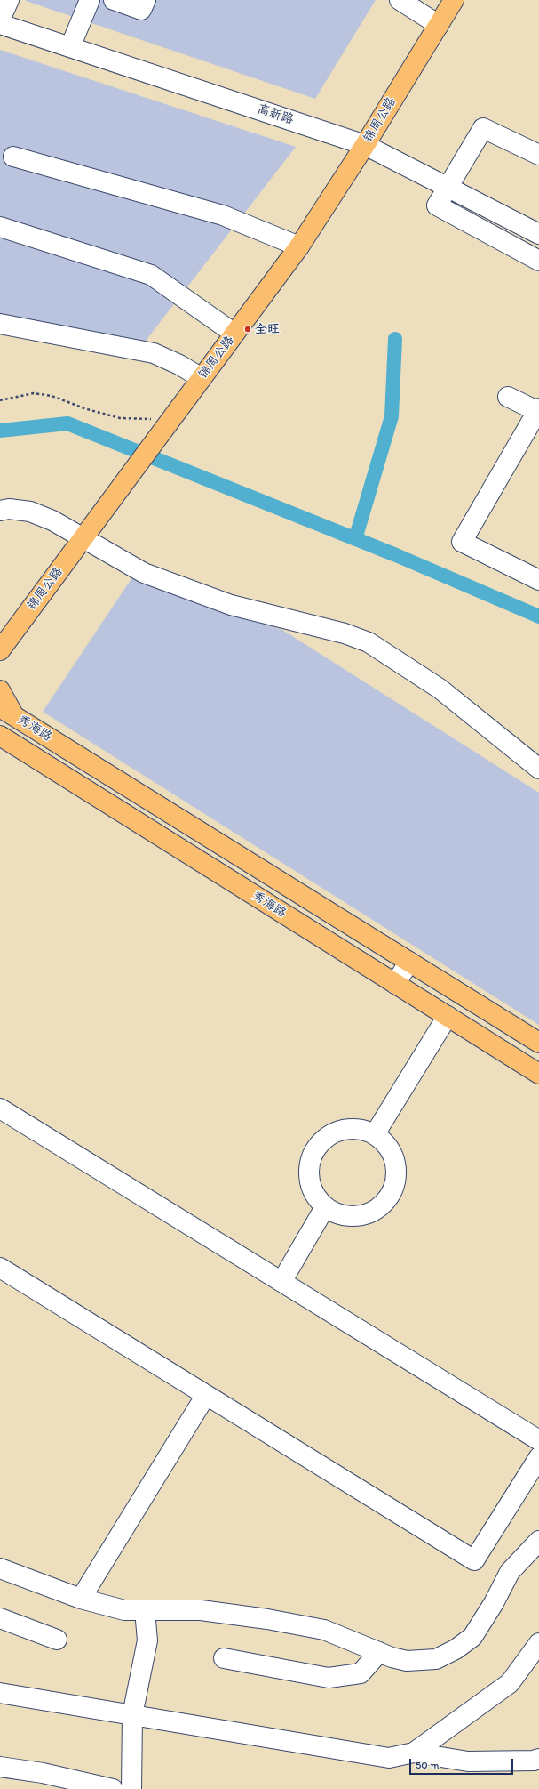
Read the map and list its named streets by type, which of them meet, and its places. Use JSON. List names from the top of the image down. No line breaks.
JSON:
{"streets":{"main road":["锦周公路","秀海路"],"street":["高新路"]},"crossings":[["高新路","锦周公路"]],"places":["全旺"],"scale_bar":"50 m"}
